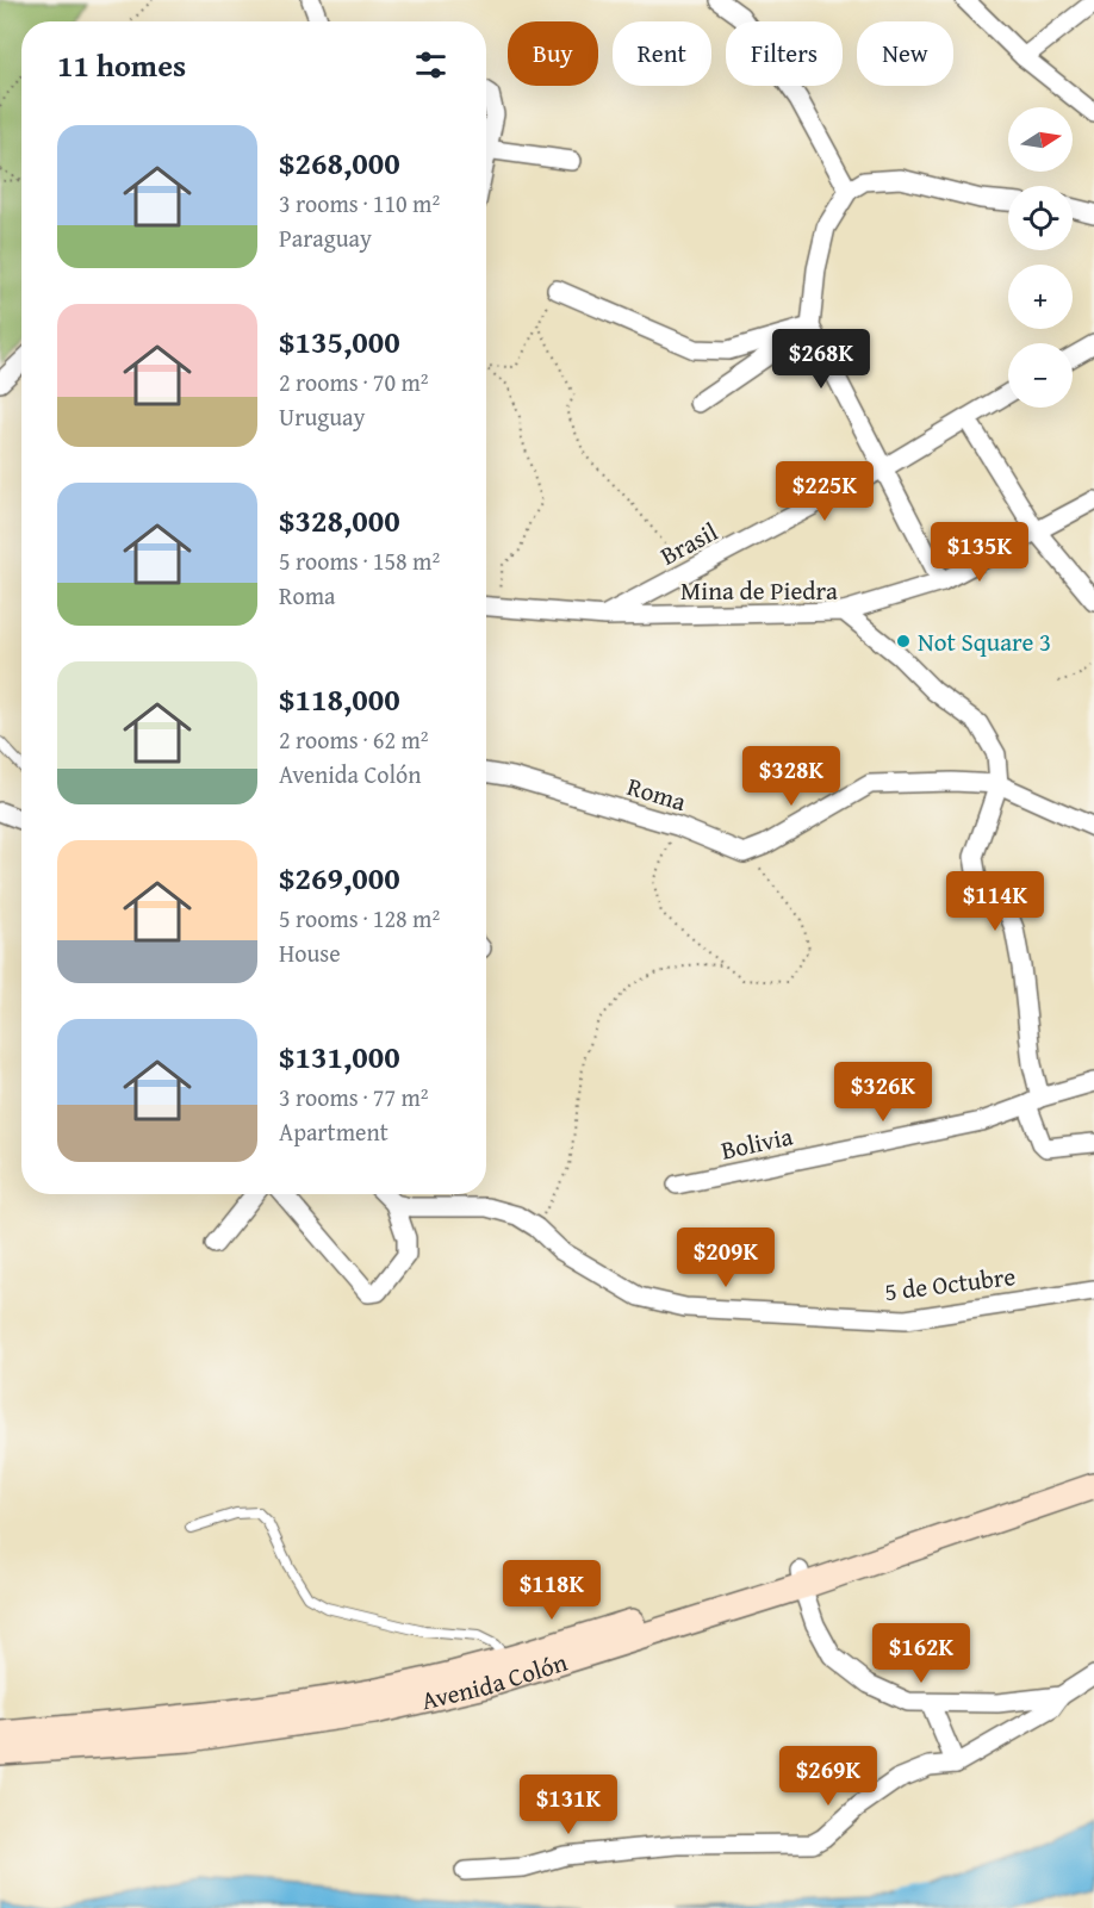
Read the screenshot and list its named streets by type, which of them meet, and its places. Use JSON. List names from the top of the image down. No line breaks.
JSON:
{"streets":{"main road":["Avenida Colón"],"street":["Brasil","Mina de Piedra","Roma","Bolivia","5 de Octubre"]},"crossings":[["Brasil","Mina de Piedra"]],"places":["Not Square 3"],"north":"right","page":{"chip":["Buy","Rent","Filters","New"],"heading":"11 homes","map_buttons":["+","−"],"list":[{"name":"$268,000","note":"3 rooms · 110 m² · Paraguay"},{"name":"$135,000","note":"2 rooms · 70 m² · Uruguay"},{"name":"$328,000","note":"5 rooms · 158 m² · Roma"},{"name":"$118,000","note":"2 rooms · 62 m² · Avenida Colón"},{"name":"$269,000","note":"5 rooms · 128 m² · House"},{"name":"$131,000","note":"3 rooms · 77 m² · Apartment"}],"price":["$268K","$225K","$135K","$328K","$114K","$326K","$209K","$118K","$162K","$269K","$131K"]}}
